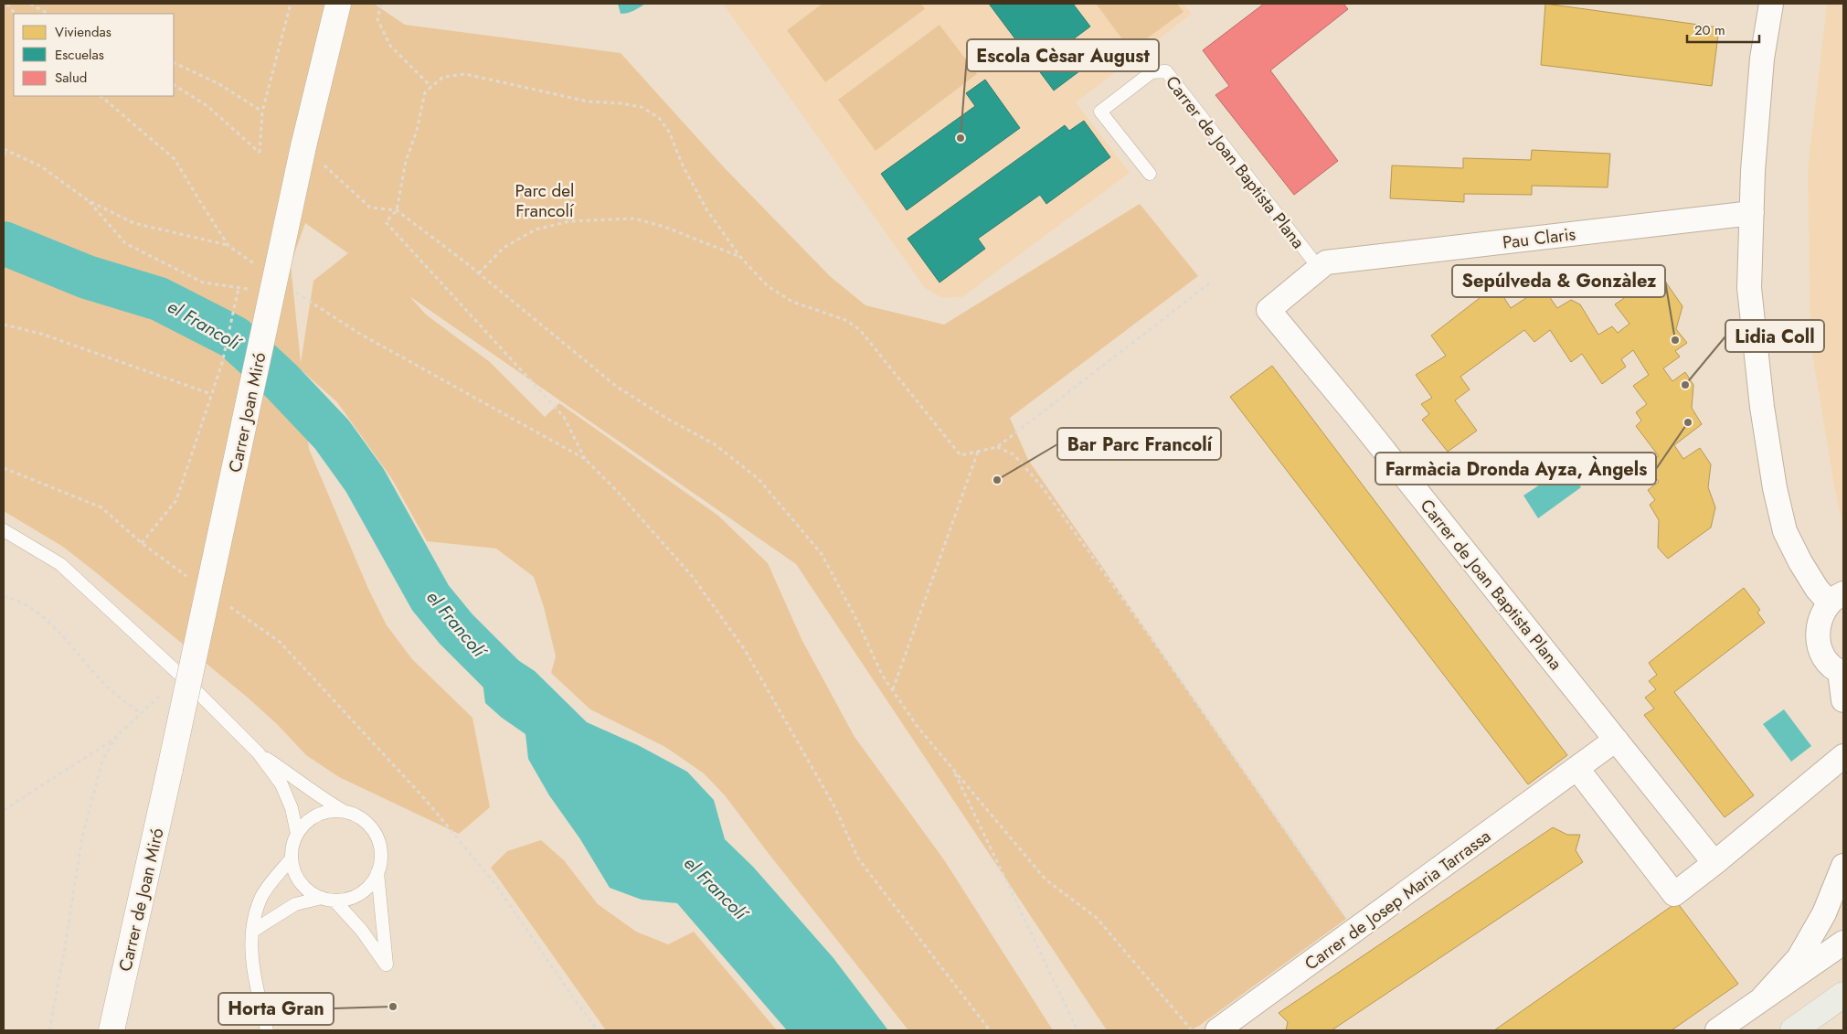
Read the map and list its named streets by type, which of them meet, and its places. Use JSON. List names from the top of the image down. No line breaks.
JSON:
{"streets":{"street":["Carrer de Joan Baptista Plana","Pau Claris","Carrer Joan Miró","Carrer de Joan Miró","Carrer de Josep Maria Tarrassa"]},"crossings":[["Carrer de Joan Baptista Plana","Pau Claris"],["Carrer Joan Miró","Carrer de Joan Miró"]],"water":["el Francolí"],"parks":["Parc del Francolí"],"places":["Escola Cèsar August","Sepúlveda & Gonzàlez","Lidia Coll","Farmàcia Dronda Ayza, Àngels","Bar Parc Francolí","Horta Gran"],"legend":["Viviendas","Escuelas","Salud"],"scale_bar":"20 m"}
